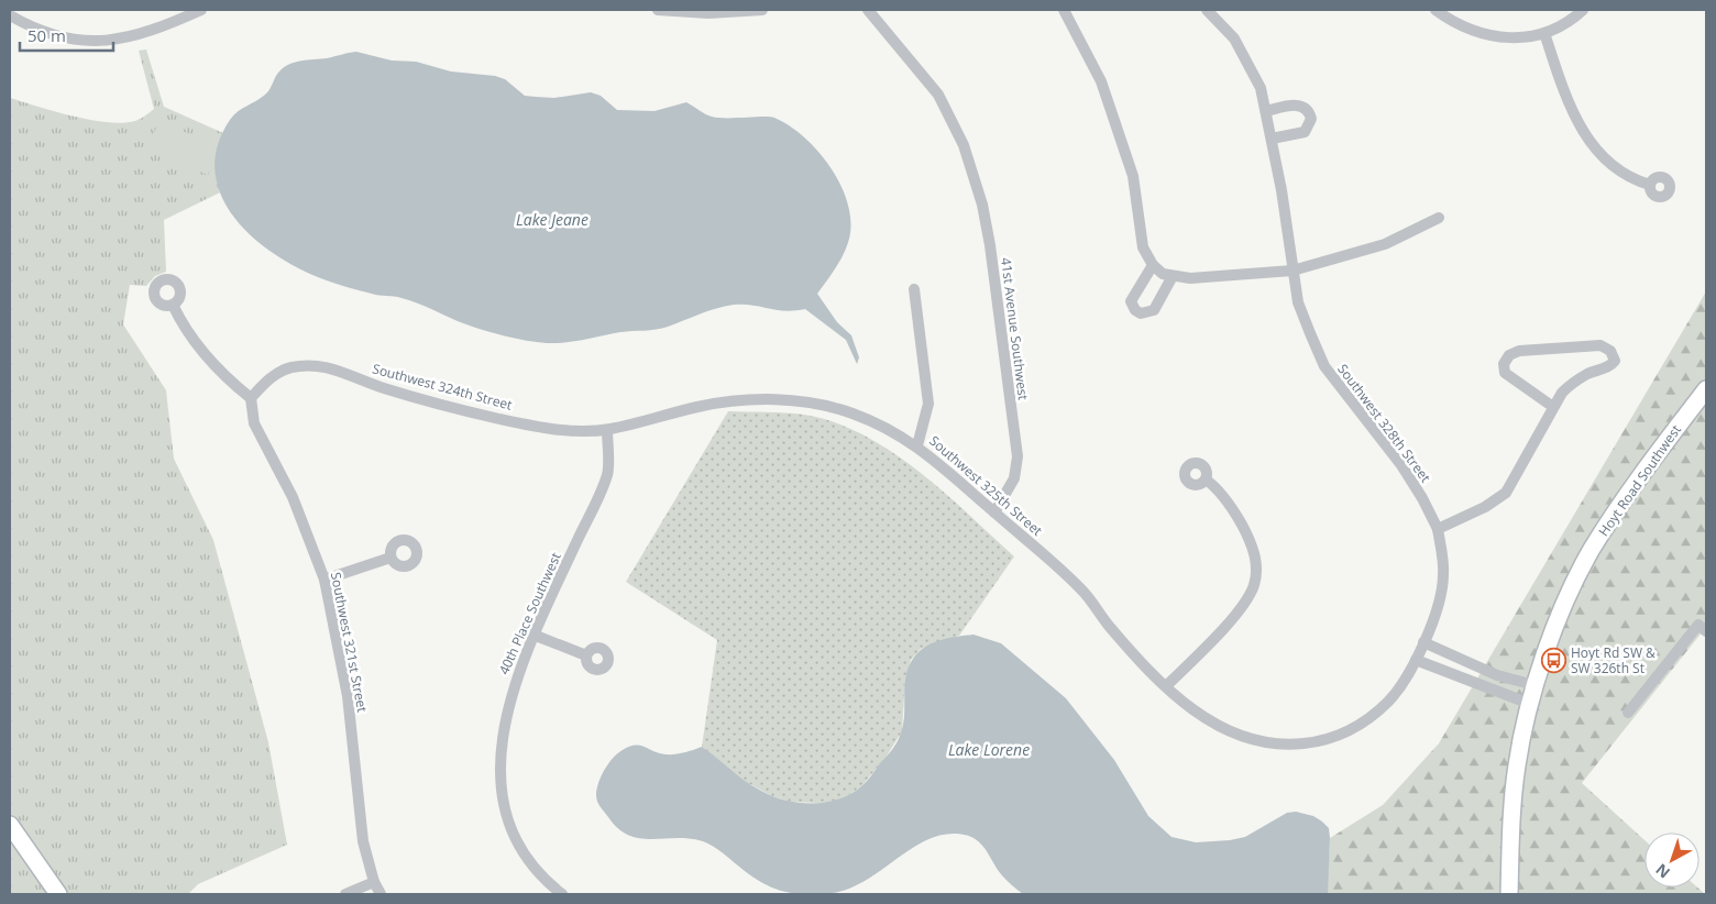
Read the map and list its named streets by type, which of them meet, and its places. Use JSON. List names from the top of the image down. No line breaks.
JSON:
{"streets":{"main road":["Hoyt Road Southwest"],"street":["41st Avenue Southwest","Southwest 324th Street","Southwest 328th Street","Southwest 325th Street","40th Place Southwest","Southwest 321st Street"]},"crossings":[["41st Avenue Southwest","Southwest 325th Street"],["Southwest 324th Street","Southwest 325th Street"],["Southwest 324th Street","40th Place Southwest"],["Southwest 324th Street","Southwest 321st Street"],["Southwest 328th Street","Southwest 325th Street"],["Southwest 325th Street","40th Place Southwest"]],"water":["Lake Jeane","Lake Lorene"],"places":{"bus stop":["Hoyt Rd SW & SW 326th St"]},"scale_bar":"50 m","north":"bottom left"}
